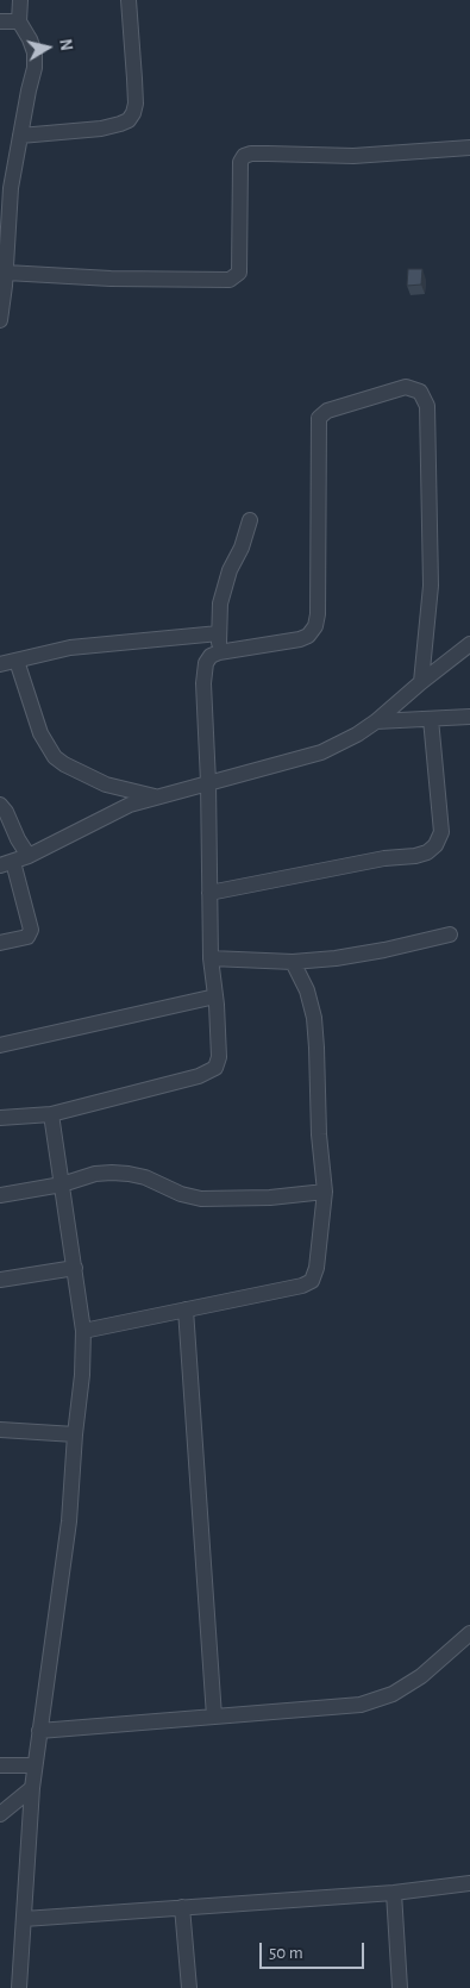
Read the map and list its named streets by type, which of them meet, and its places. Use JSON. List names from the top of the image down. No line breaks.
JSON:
{"scale_bar":"50 m","north":"right"}
